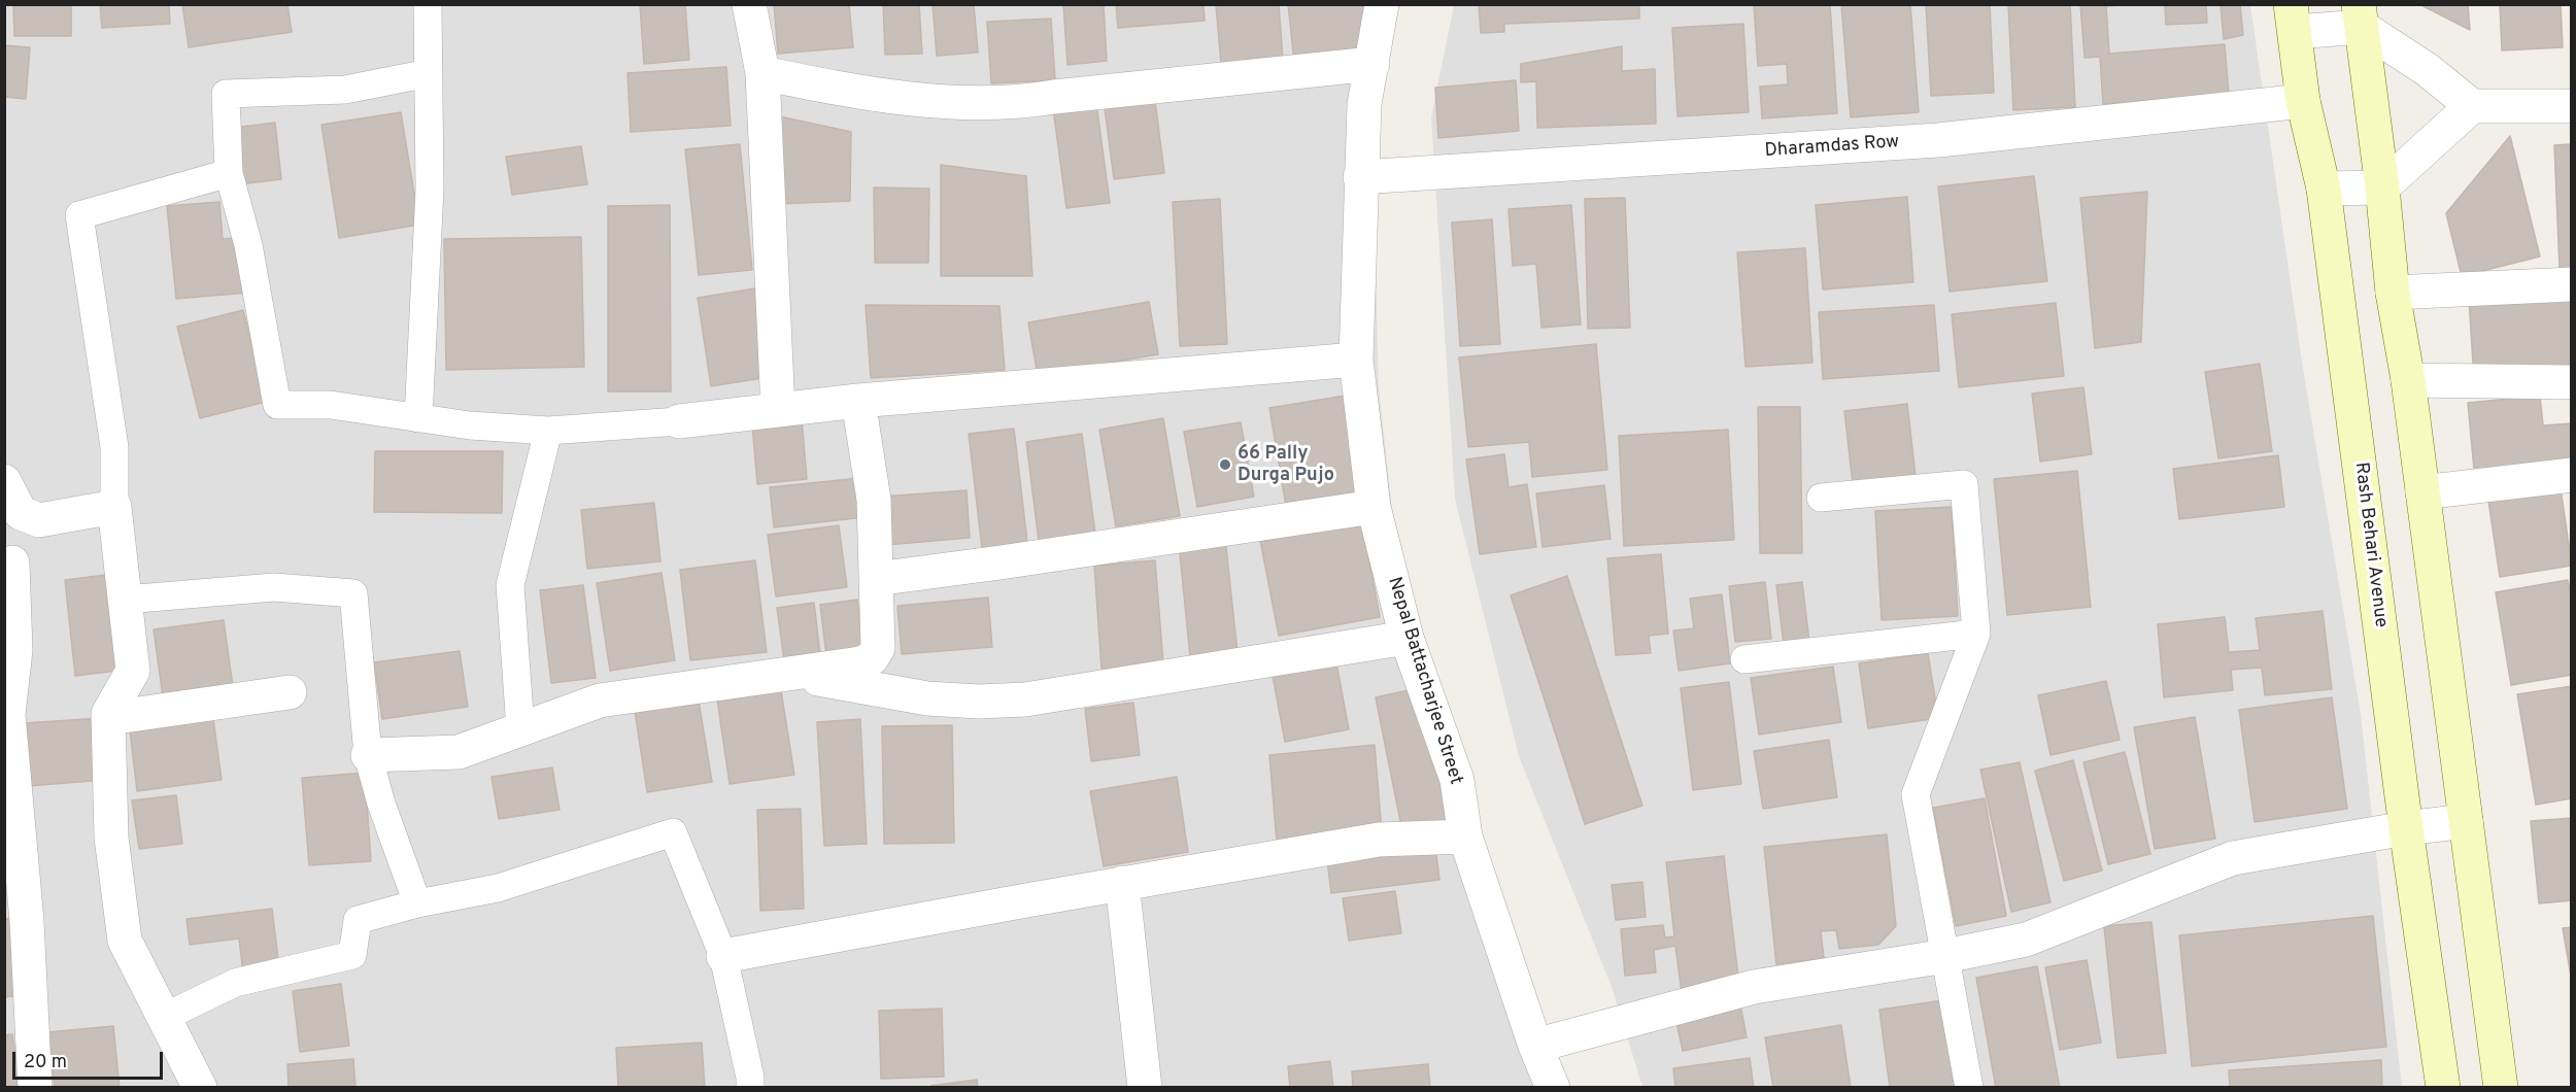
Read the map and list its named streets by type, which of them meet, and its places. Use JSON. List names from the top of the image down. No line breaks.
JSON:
{"streets":{"main road":["Rash Behari Avenue"],"street":["Dharamdas Row","Nepal Battacharjee Street"]},"crossings":[["Dharamdas Row","Rash Behari Avenue"],["Dharamdas Row","Nepal Battacharjee Street"]],"places":["66 Pally Durga Pujo"],"scale_bar":"20 m"}
